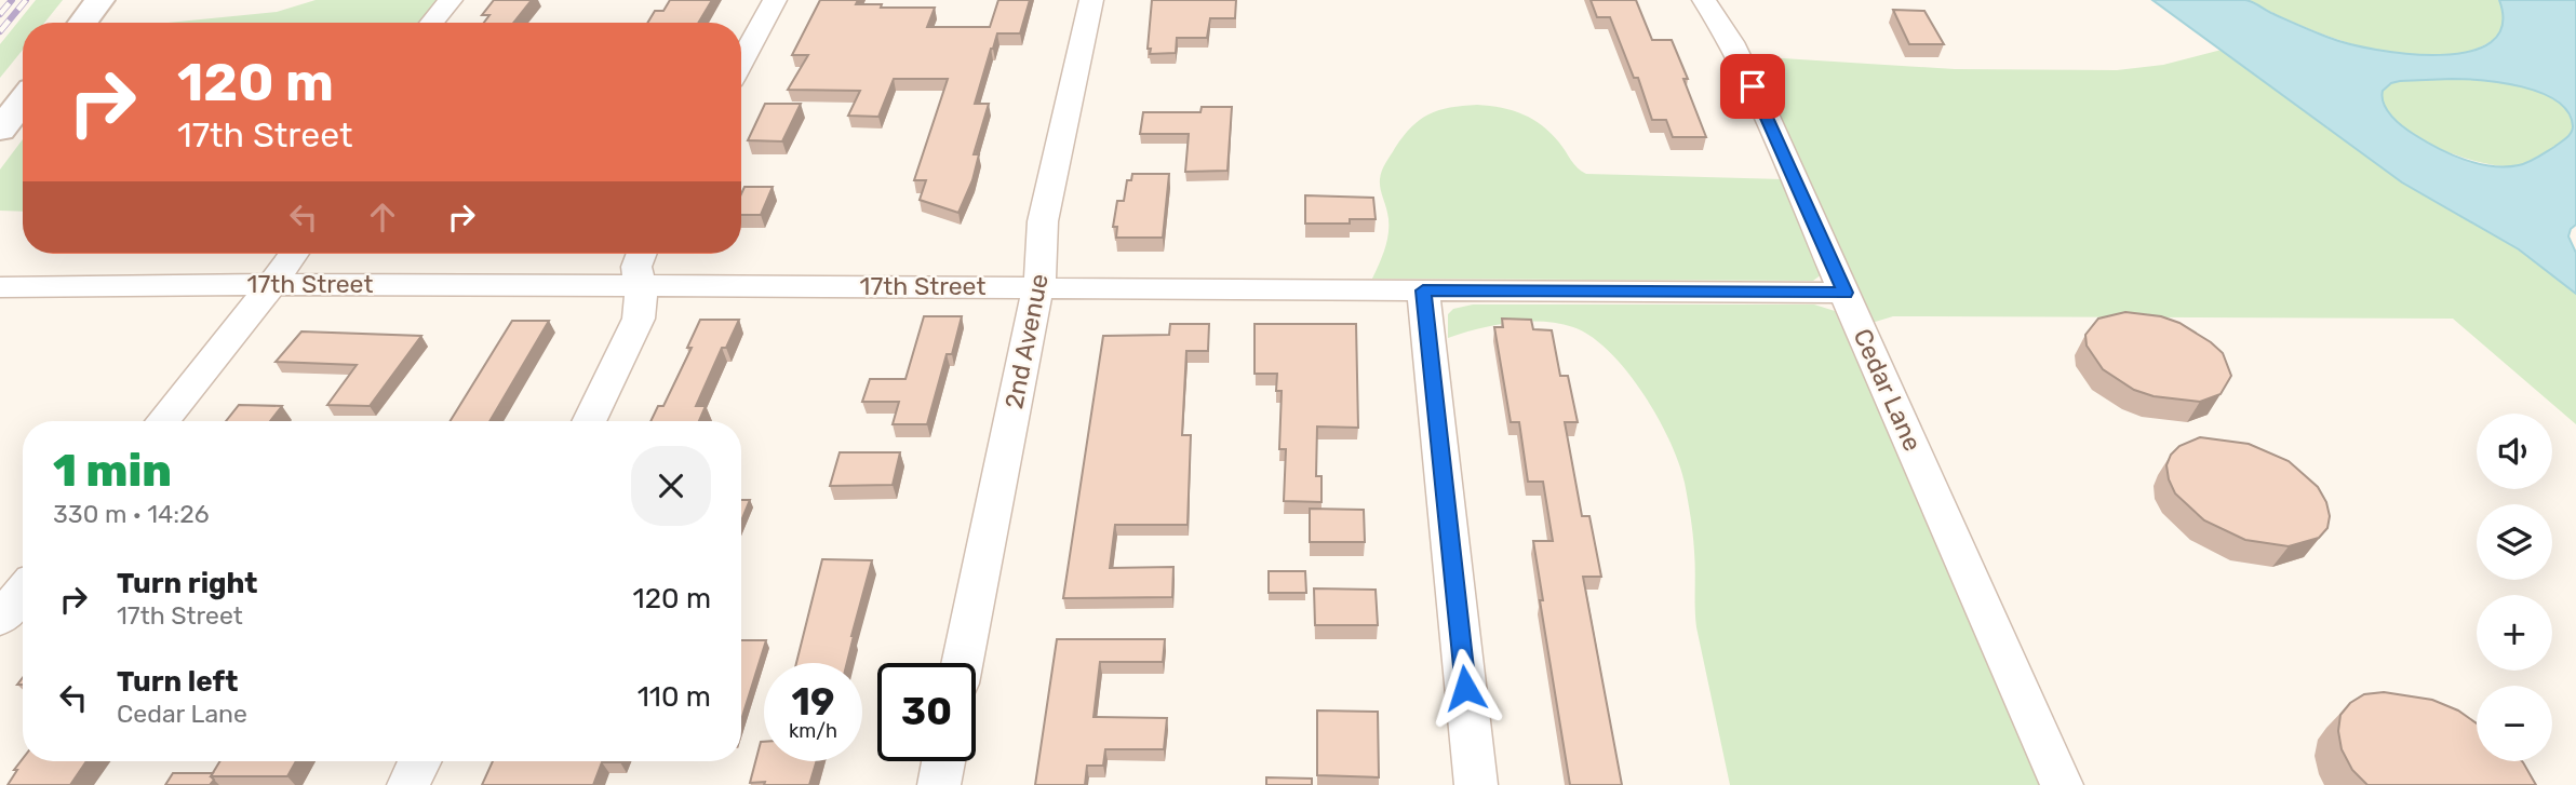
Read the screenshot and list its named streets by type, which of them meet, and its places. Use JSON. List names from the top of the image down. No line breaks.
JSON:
{"streets":{"street":["17th Street","2nd Avenue","Cedar Lane"]},"crossings":[["17th Street","2nd Avenue"],["17th Street","Cedar Lane"]],"page":{"turn":["120 m","17th Street"],"map_buttons":["+","−"],"heading":["1 min","330 m · 14:26"],"list":[{"name":"Turn right","note":"17th Street","value":"120 m"},{"name":"Turn left","note":"Cedar Lane","value":"110 m"}],"speed":"19 km/h","limit":"30"}}
